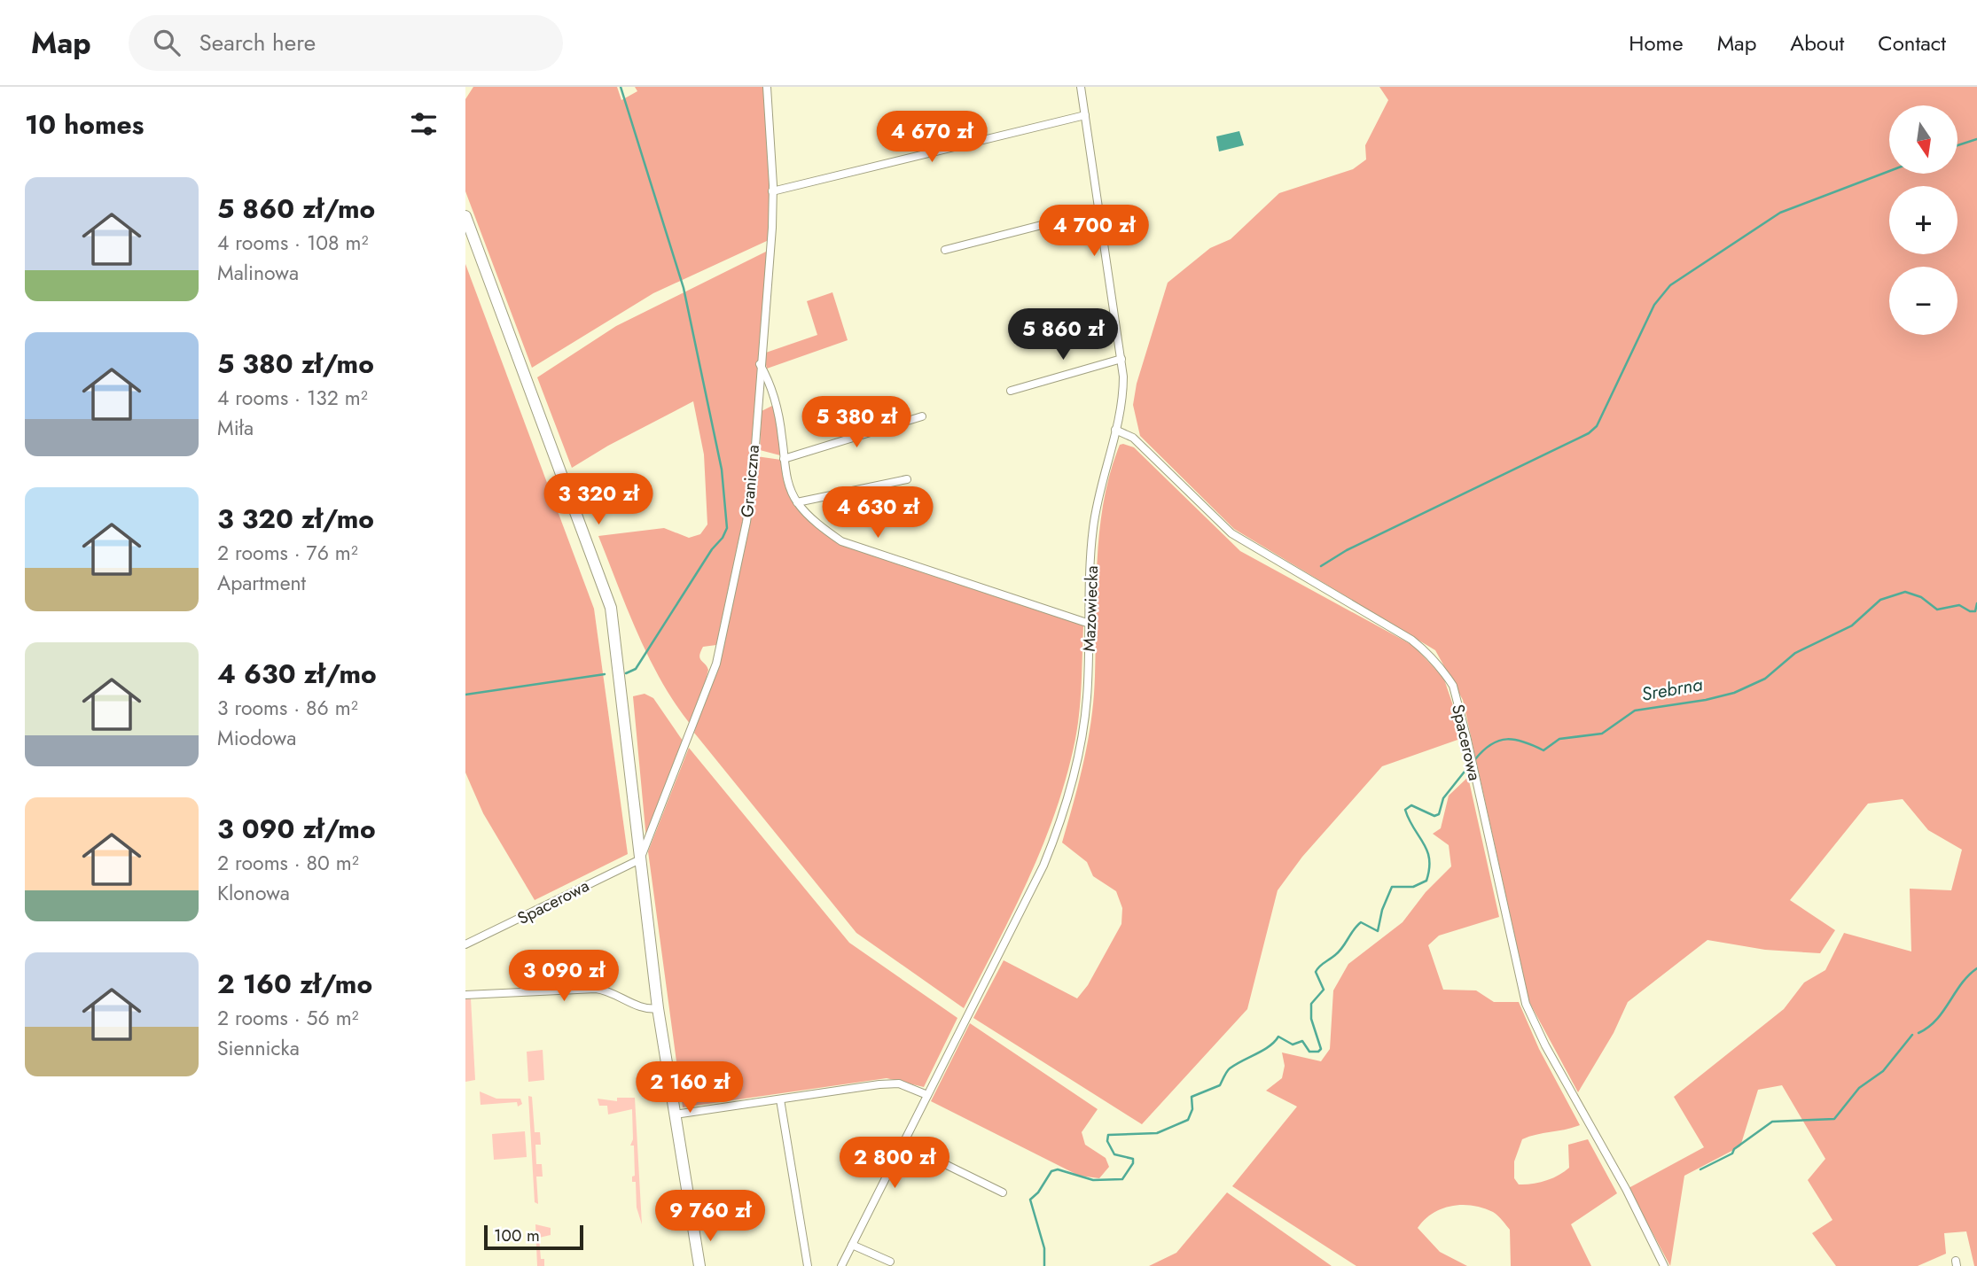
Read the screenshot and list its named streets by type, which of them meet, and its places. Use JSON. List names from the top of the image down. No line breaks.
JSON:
{"streets":{"street":["Graniczna","Mazowiecka","Spacerowa"]},"crossings":[["Graniczna","Spacerowa"],["Mazowiecka","Spacerowa"]],"water":["Srebrna"],"scale_bar":"100 m","north":"bottom","page":{"header":"Map","search":"Search here","nav":["Home","Map","About","Contact"],"heading":"10 homes","map_buttons":["+","−"],"price":["4 670 zł","4 700 zł","5 860 zł","5 380 zł","3 320 zł","4 630 zł","3 090 zł","2 160 zł","2 800 zł","9 760 zł"],"list":[{"name":"5 860 zł/mo","note":"4 rooms · 108 m² · Malinowa"},{"name":"5 380 zł/mo","note":"4 rooms · 132 m² · Miła"},{"name":"3 320 zł/mo","note":"2 rooms · 76 m² · Apartment"},{"name":"4 630 zł/mo","note":"3 rooms · 86 m² · Miodowa"},{"name":"3 090 zł/mo","note":"2 rooms · 80 m² · Klonowa"},{"name":"2 160 zł/mo","note":"2 rooms · 56 m² · Siennicka"}],"scale":"100 m"}}
